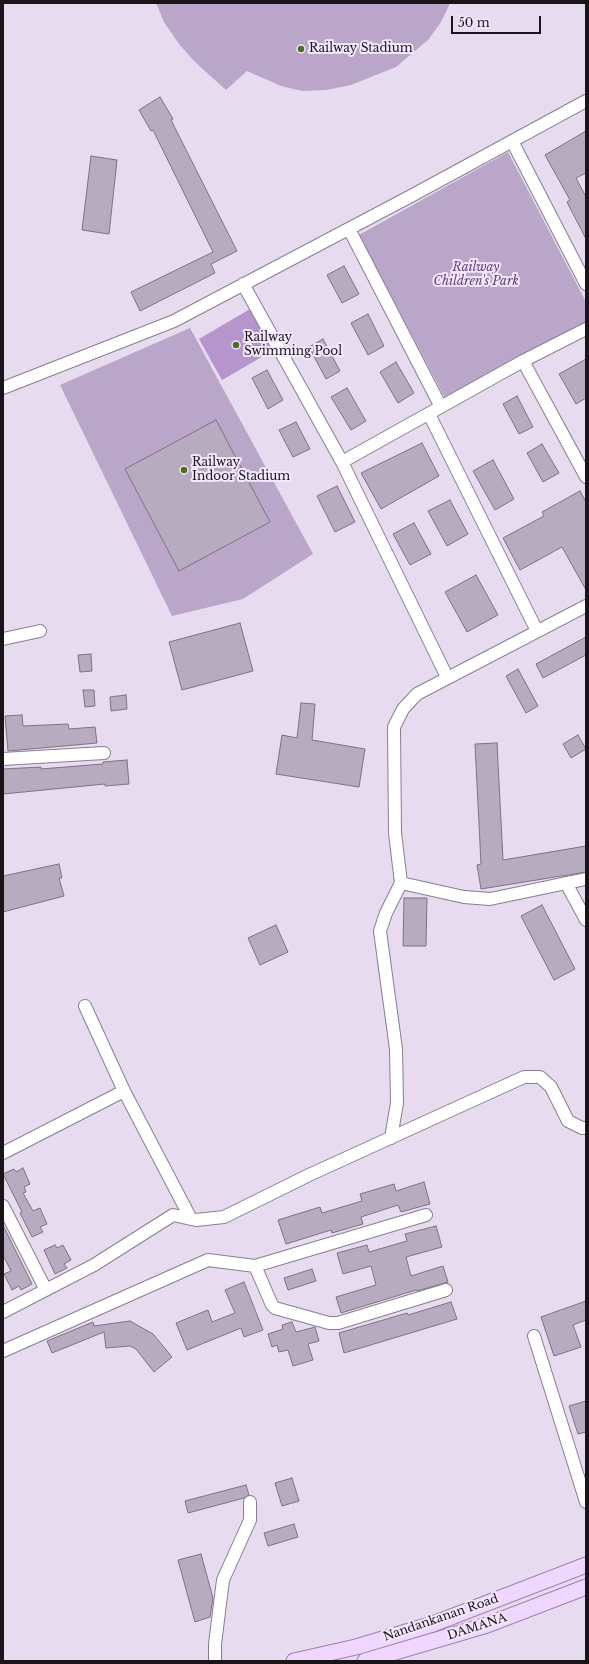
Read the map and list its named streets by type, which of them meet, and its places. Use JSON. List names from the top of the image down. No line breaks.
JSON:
{"streets":{"main road":["Nandankanan Road","DAMANA"]},"parks":["Railway Children's Park"],"places":["Railway Stadium","Railway Swimming Pool","Railway Indoor Stadium"],"scale_bar":"50 m"}
